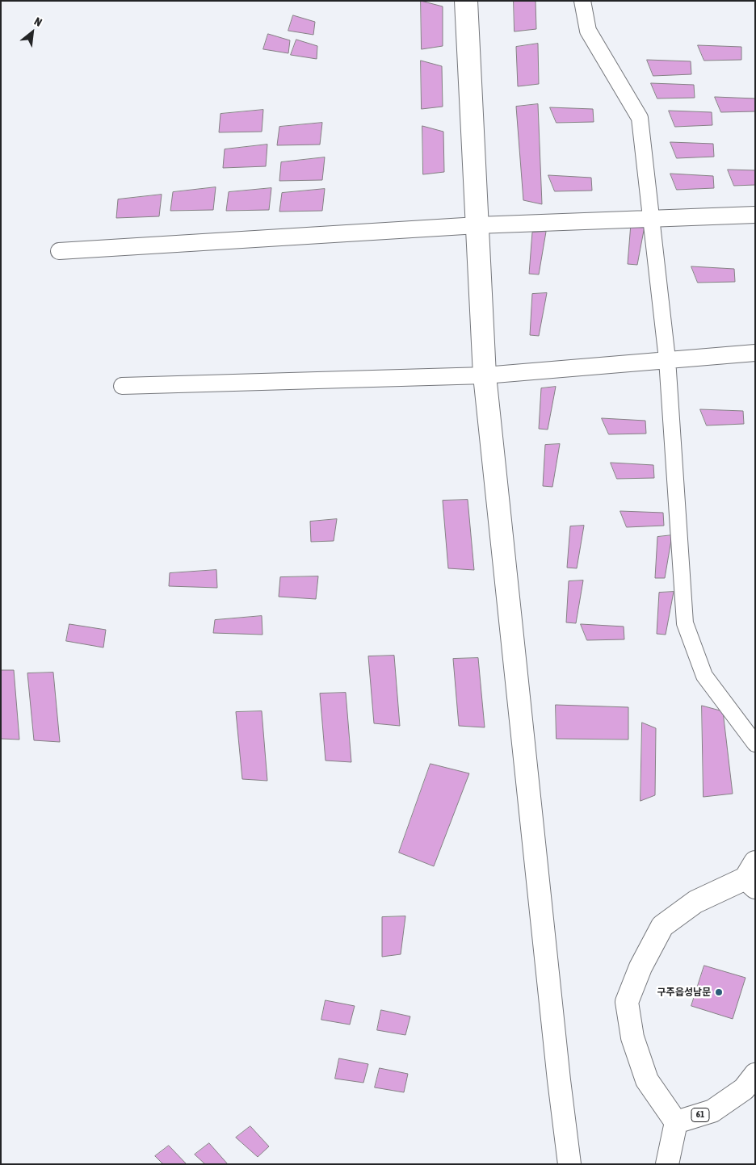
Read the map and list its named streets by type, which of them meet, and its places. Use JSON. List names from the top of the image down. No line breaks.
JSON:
{"streets":{"main road":["61"]},"places":["구주읍성남문"],"north":"top right"}
